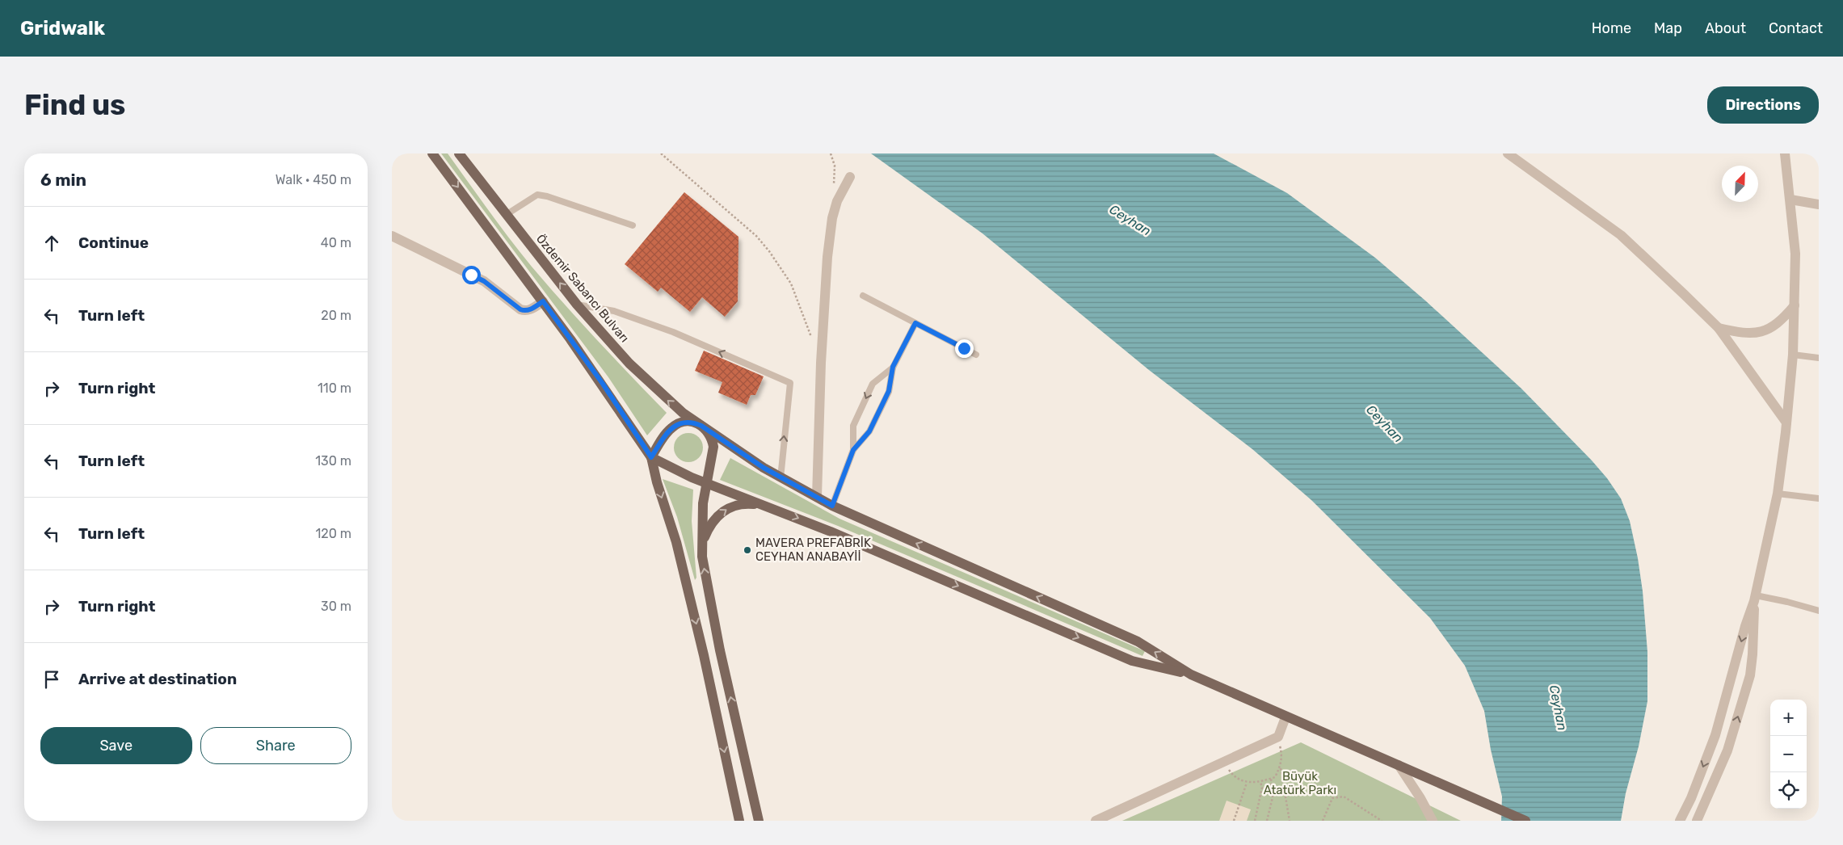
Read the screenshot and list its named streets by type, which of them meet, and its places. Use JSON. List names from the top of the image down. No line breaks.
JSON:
{"streets":{"main road":["Özdemir Sabancı Bulvarı"]},"water":["Ceyhan"],"parks":["Büyük Atatürk Parkı"],"places":["MAVERA PREFABRİK CEYHAN ANABAYİİ"],"north":"top right","page":{"header":"Gridwalk","nav":["Home","Map","About","Contact"],"buttons":["Directions",["Save","Share"]],"title":"Find us","heading":["6 min","Walk · 450 m"],"list":[["Continue","40 m"],["Turn left","20 m"],["Turn right","110 m"],["Turn left","130 m"],["Turn left","120 m"],["Turn right","30 m"],"Arrive at destination"],"map_buttons":["+","−"]}}
